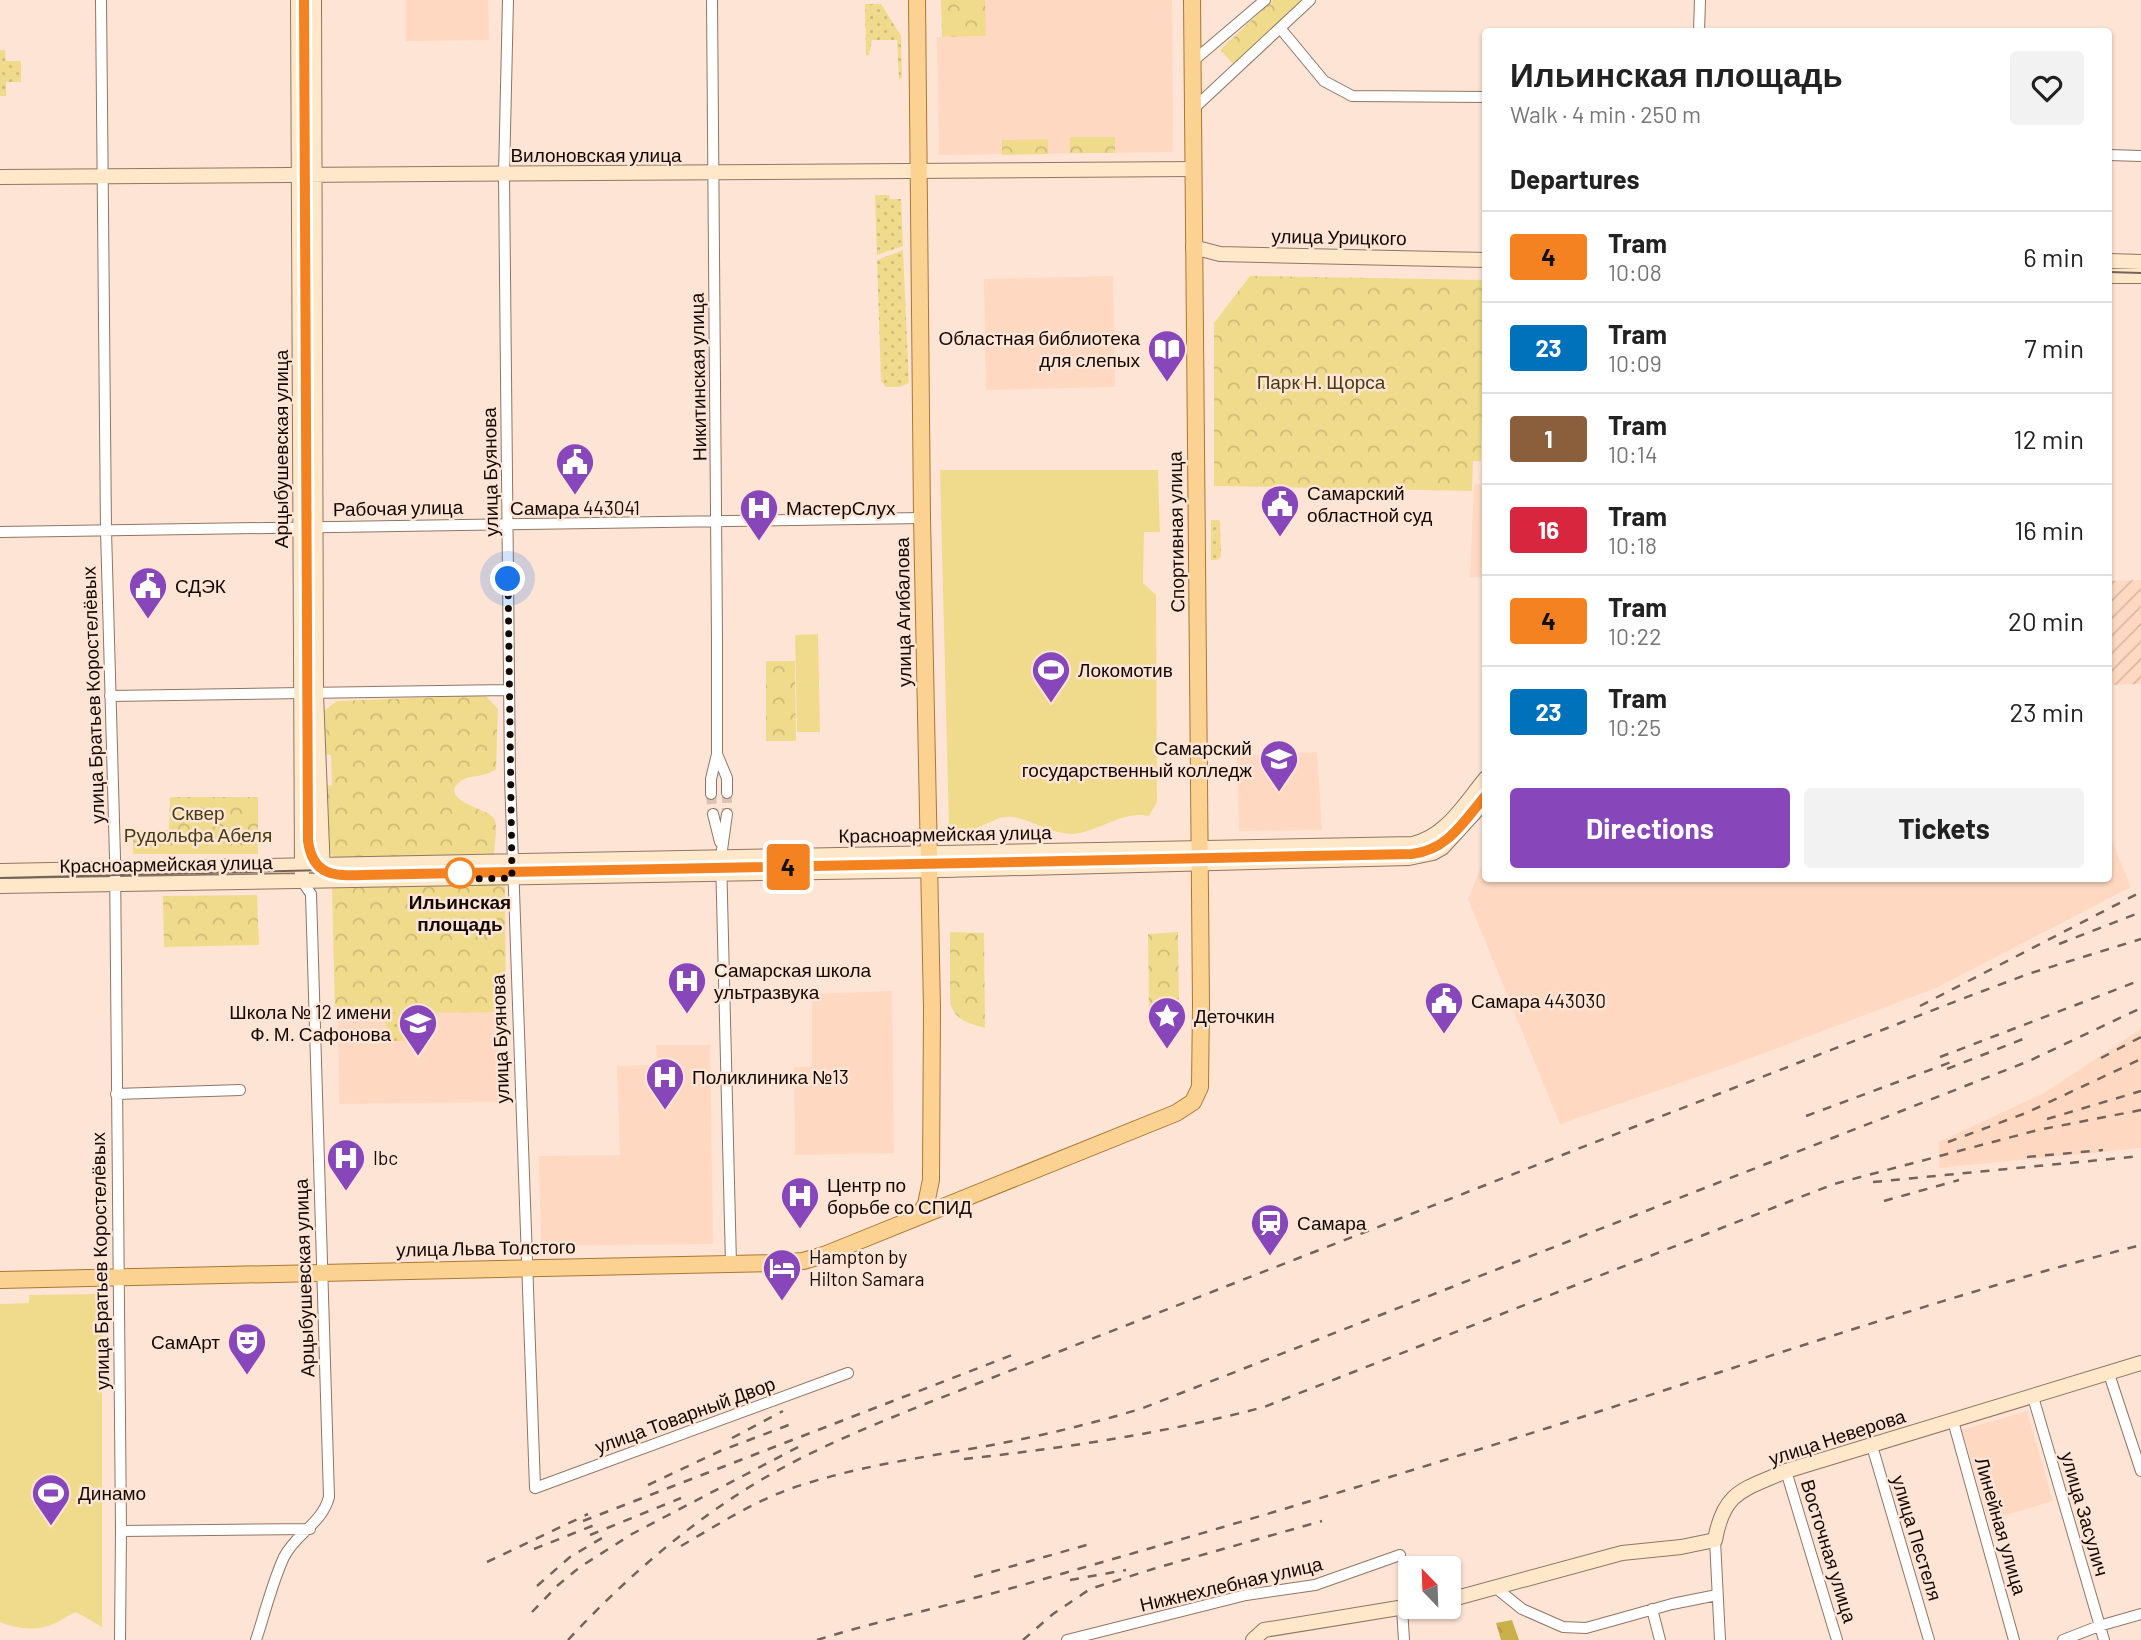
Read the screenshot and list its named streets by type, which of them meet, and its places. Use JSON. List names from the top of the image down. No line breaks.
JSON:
{"streets":{"main road":["Вилоновская улица","улица Урицкого","Арцыбушевская улица","Спортивная улица","улица Агибалова","Красноармейская улица","улица Льва Толстого","улица Неверова"],"street":["Никитинская улица","улица Буянова","Рабочая улица","улица Братьев Коростелёвых","улица Товарный Двор","улица Засулич","Линейная улица","улица Пестеля","Восточная улица","Нижнехлебная улица"]},"crossings":[["Вилоновская улица","Никитинская улица"],["Вилоновская улица","Арцыбушевская улица"],["Вилоновская улица","улица Буянова"],["Вилоновская улица","Спортивная улица"],["Вилоновская улица","улица Агибалова"],["Вилоновская улица","улица Братьев Коростелёвых"],["улица Урицкого","Спортивная улица"],["Никитинская улица","Рабочая улица"],["Арцыбушевская улица","Рабочая улица"],["Арцыбушевская улица","Красноармейская улица"],["Арцыбушевская улица","улица Льва Толстого"],["улица Буянова","Рабочая улица"],["улица Буянова","Красноармейская улица"],["улица Буянова","улица Льва Толстого"],["улица Буянова","улица Товарный Двор"],["Рабочая улица","улица Агибалова"],["Рабочая улица","улица Братьев Коростелёвых"],["Спортивная улица","Красноармейская улица"],["Спортивная улица","улица Льва Толстого"],["улица Агибалова","Красноармейская улица"],["улица Агибалова","улица Льва Толстого"],["улица Братьев Коростелёвых","Красноармейская улица"],["улица Братьев Коростелёвых","улица Льва Толстого"],["улица Неверова","улица Засулич"],["улица Неверова","Линейная улица"],["улица Неверова","улица Пестеля"],["улица Неверова","Восточная улица"]],"parks":["Парк Н. Щорса","Сквер Рудольфа Абеля"],"places":{"library":["Областная библиотека для слепых"],"public building":["Самара 443041","Самарский областной суд","СДЭК","Самара 443030"],"hospital":["МастерСлух","Самарская школа ультразвука","Поликлиника №13","Ibc","Центр по борьбе со СПИД"],"sports":["Локомотив","Динамо"],"school or university":["Самарский государственный колледж","Школа № 12 имени Ф. М. Сафонова"],"other":["Ильинская площадь"],"place":["Деточкин"],"station":["Самара"],"hotel":["Hampton by Hilton Samara"],"theatre":["СамАрт"]},"lines":["tram line 4"],"north":"top left","page":{"on_map":"4","heading":[["Ильинская площадь","Walk · 4 min · 250 m"],"Departures"],"list":[{"mark":"4","name":"Tram","note":"10:08","value":"6 min"},{"mark":"23","name":"Tram","note":"10:09","value":"7 min"},{"mark":"1","name":"Tram","note":"10:14","value":"12 min"},{"mark":"16","name":"Tram","note":"10:18","value":"16 min"},{"mark":"4","name":"Tram","note":"10:22","value":"20 min"},{"mark":"23","name":"Tram","note":"10:25","value":"23 min"}],"buttons":["Directions","Tickets"]}}
